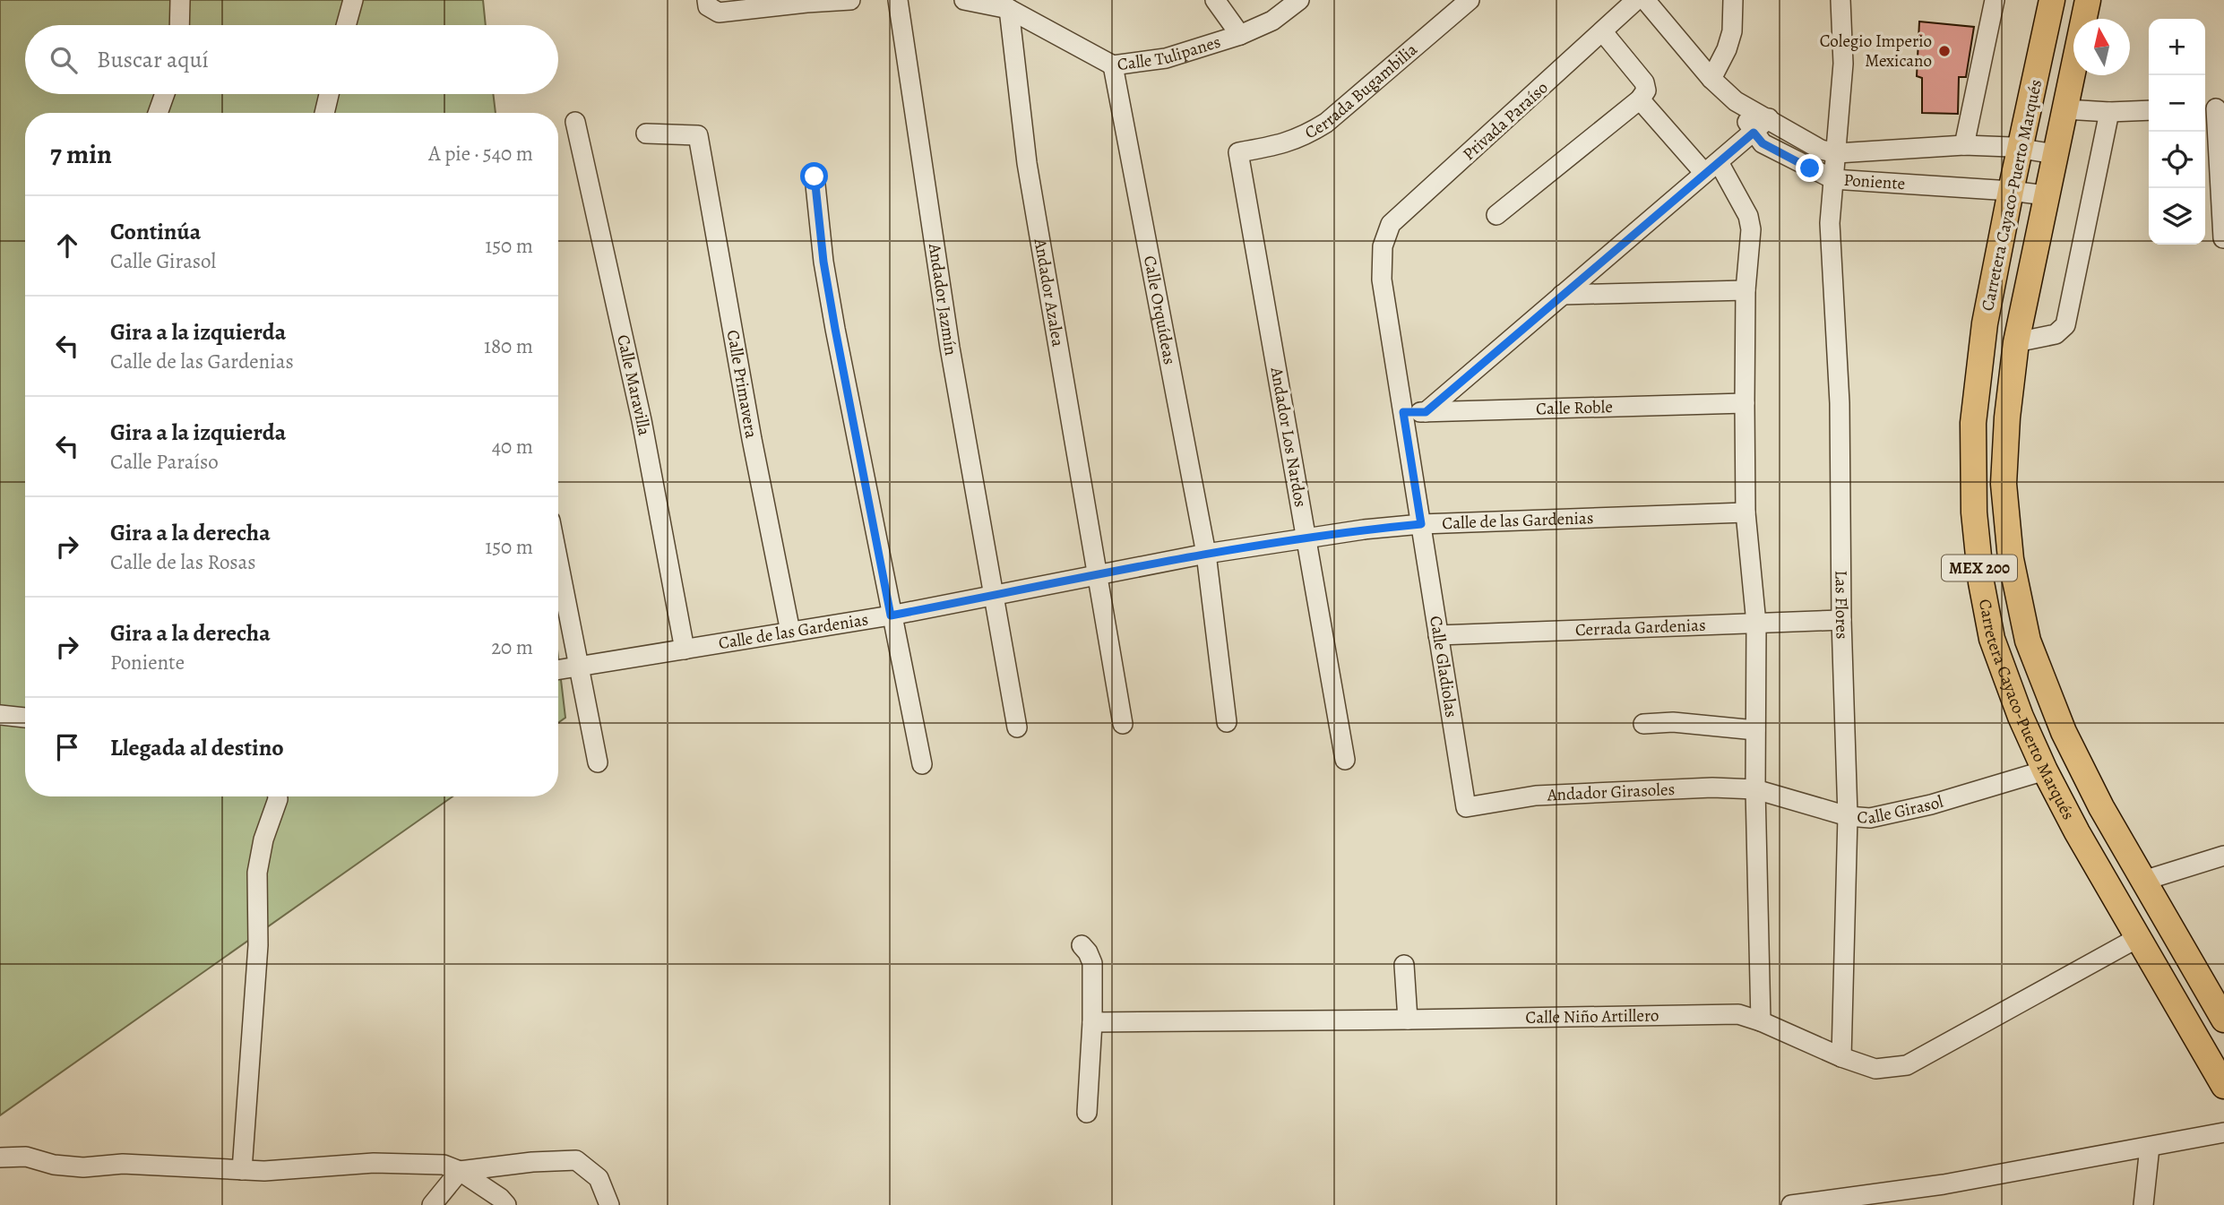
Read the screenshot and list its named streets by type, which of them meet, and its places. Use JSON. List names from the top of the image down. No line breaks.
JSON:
{"streets":{"main road":["Carretera Cayaco-Puerto Marqués","MEX 200"],"street":["Calle Tulipanes","Cerrada Bugambilia","Privada Paraíso","Poniente","Andador Azalea","Andador Jazmín","Calle Orquídeas","Calle Maravilla","Calle Primavera","Calle Roble","Andador Los Nardos","Calle de las Gardenias","Las Flores","Cerrada Gardenias","Calle Gladiolas","Andador Girasoles","Calle Girasol","Calle Niño Artillero"]},"crossings":[["Calle Tulipanes","Andador Azalea"],["Calle Tulipanes","Calle Orquídeas"],["Cerrada Bugambilia","Andador Los Nardos"],["Privada Paraíso","Calle Gladiolas"],["Poniente","Carretera Cayaco-Puerto Marqués"],["Poniente","Las Flores"],["Carretera Cayaco-Puerto Marqués","Calle Girasol"],["Carretera Cayaco-Puerto Marqués","Calle Niño Artillero"],["Andador Azalea","Calle de las Gardenias"],["Andador Jazmín","Calle de las Gardenias"],["Calle Orquídeas","Calle de las Gardenias"],["Calle Maravilla","Calle de las Gardenias"],["Calle Primavera","Calle de las Gardenias"],["Calle Roble","Calle Gladiolas"],["Andador Los Nardos","Calle de las Gardenias"],["Calle de las Gardenias","Calle Gladiolas"],["Las Flores","Cerrada Gardenias"],["Las Flores","Calle Girasol"],["Las Flores","Calle Niño Artillero"],["Cerrada Gardenias","Calle Gladiolas"],["Calle Gladiolas","Andador Girasoles"],["Andador Girasoles","Calle Girasol"]],"places":["Colegio Imperio Mexicano"],"north":"top","page":{"map_buttons":["+","−"],"search":"Buscar aquí","heading":["7 min","A pie · 540 m"],"list":[["Continúa","Calle Girasol","150 m"],["Gira a la izquierda","Calle de las Gardenias","180 m"],["Gira a la izquierda","Calle Paraíso","40 m"],["Gira a la derecha","Calle de las Rosas","150 m"],["Gira a la derecha","Poniente","20 m"],"Llegada al destino"]}}
